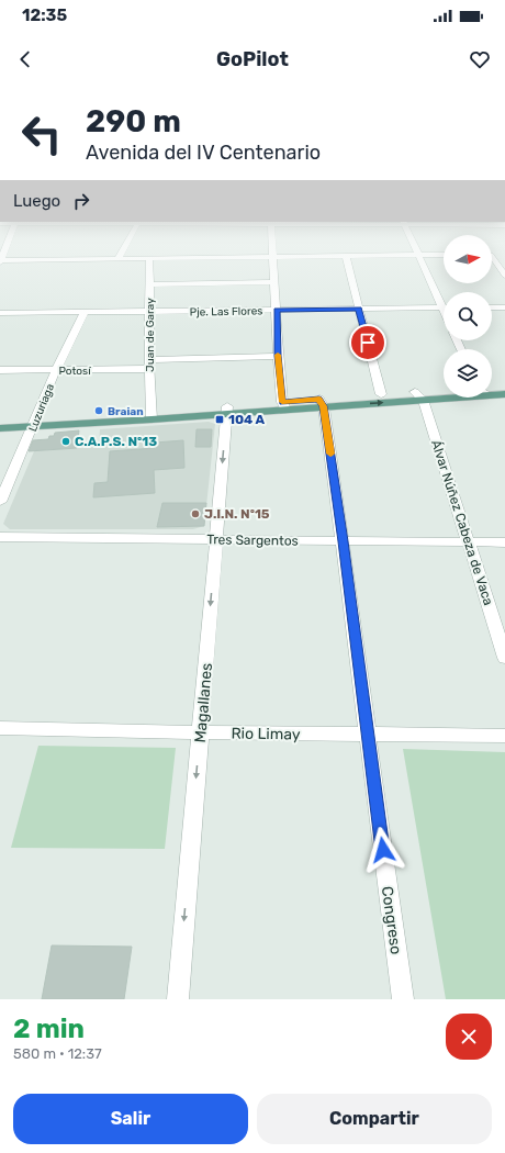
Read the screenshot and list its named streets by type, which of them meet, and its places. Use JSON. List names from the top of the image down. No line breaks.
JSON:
{"streets":{"street":["Pje. Las Flores","Juan de Garay","Potosí","Luzuriaga","Álvar Núñez Cabeza de Vaca","Tres Sargentos","Magallanes","Rio Limay","Congreso"]},"crossings":[["Pje. Las Flores","Juan de Garay"],["Pje. Las Flores","Luzuriaga"],["Juan de Garay","Potosí"],["Potosí","Luzuriaga"],["Álvar Núñez Cabeza de Vaca","Tres Sargentos"],["Tres Sargentos","Magallanes"],["Tres Sargentos","Congreso"],["Magallanes","Rio Limay"],["Rio Limay","Congreso"]],"one_way":["Magallanes"],"places":{"other":["Braian","C.A.P.S. Nº13","J.I.N. Nº15"],"transit":["104 A"]},"north":"right","page":{"status":"12:35","header":"GoPilot","turn":["290 m","Avenida del IV Centenario"],"then":"Luego","heading":["2 min","580 m · 12:37"],"buttons":["Salir","Compartir"]}}
